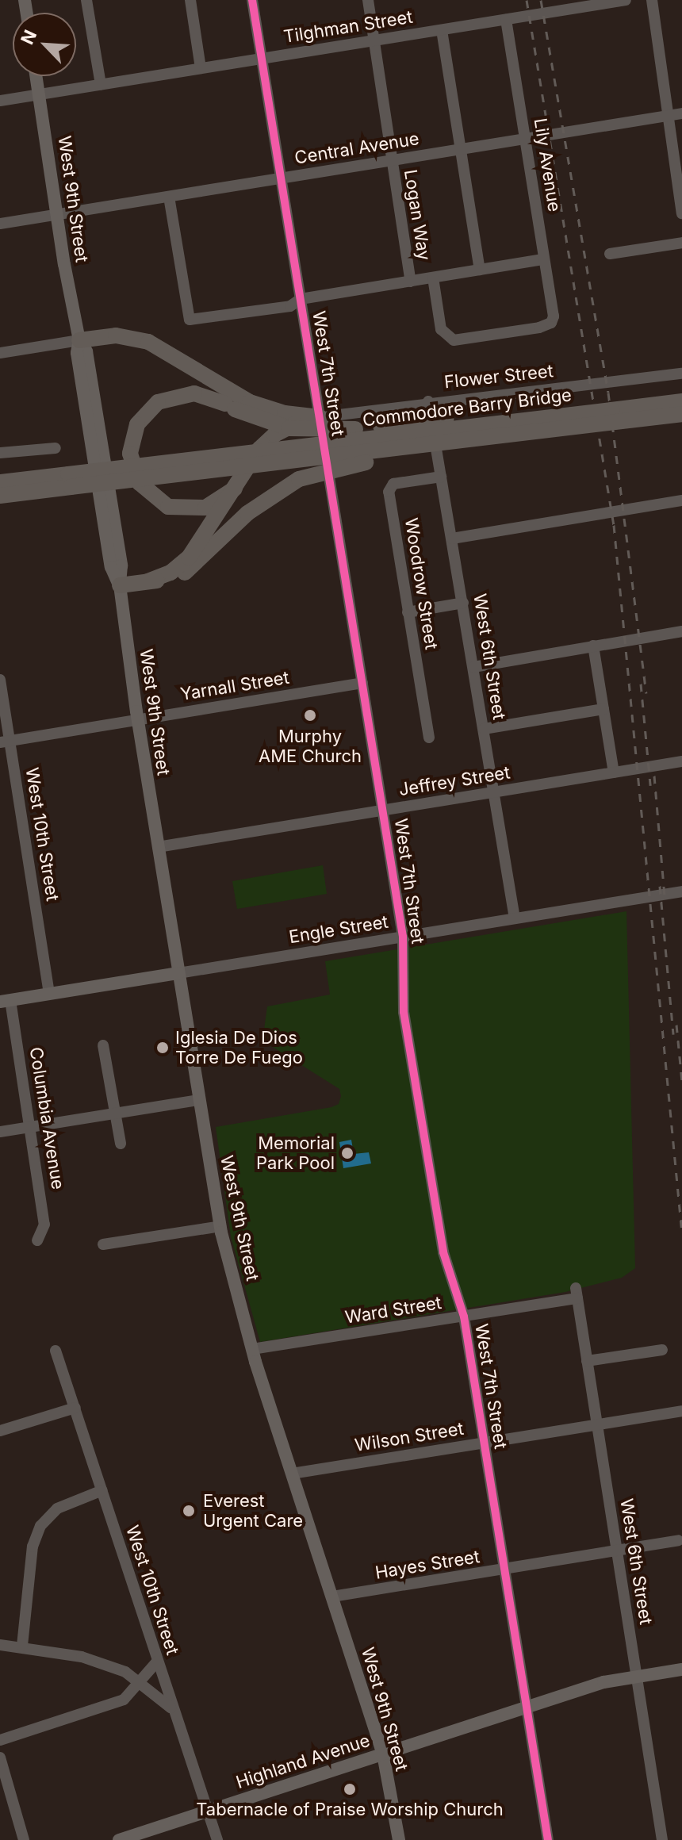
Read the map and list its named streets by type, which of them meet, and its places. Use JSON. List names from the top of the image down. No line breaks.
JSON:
{"streets":{"highway":["Commodore Barry Bridge"],"main road":["West 9th Street","Engle Street","Highland Avenue"],"street":["Tilghman Street","Central Avenue","Lily Avenue","Logan Way","West 7th Street","Flower Street","Woodrow Street","West 6th Street","Yarnall Street","Jeffrey Street","West 10th Street","Columbia Avenue","Ward Street","Wilson Street","Hayes Street"]},"crossings":[["Tilghman Street","Lily Avenue"],["Tilghman Street","West 9th Street"],["Tilghman Street","Logan Way"],["Tilghman Street","West 7th Street"],["Central Avenue","Lily Avenue"],["Central Avenue","West 9th Street"],["Central Avenue","Logan Way"],["Central Avenue","West 7th Street"],["West 9th Street","Yarnall Street"],["West 9th Street","Jeffrey Street"],["West 9th Street","Engle Street"],["West 9th Street","Ward Street"],["West 9th Street","Wilson Street"],["West 9th Street","Hayes Street"],["West 9th Street","Highland Avenue"],["West 7th Street","Flower Street"],["West 7th Street","Yarnall Street"],["West 7th Street","Jeffrey Street"],["West 7th Street","Engle Street"],["West 7th Street","Ward Street"],["West 7th Street","Wilson Street"],["West 7th Street","Hayes Street"],["West 7th Street","Highland Avenue"],["Flower Street","West 6th Street"],["Woodrow Street","West 6th Street"],["West 6th Street","Jeffrey Street"],["West 6th Street","Engle Street"],["West 6th Street","Ward Street"],["West 6th Street","Wilson Street"],["West 6th Street","Hayes Street"],["West 6th Street","Highland Avenue"],["Yarnall Street","West 10th Street"],["West 10th Street","Engle Street"],["West 10th Street","Highland Avenue"],["Engle Street","Columbia Avenue"]],"places":["Murphy AME Church","Iglesia De Dios Torre De Fuego","Memorial Park Pool","Everest Urgent Care","Tabernacle of Praise Worship Church"],"north":"top left"}
